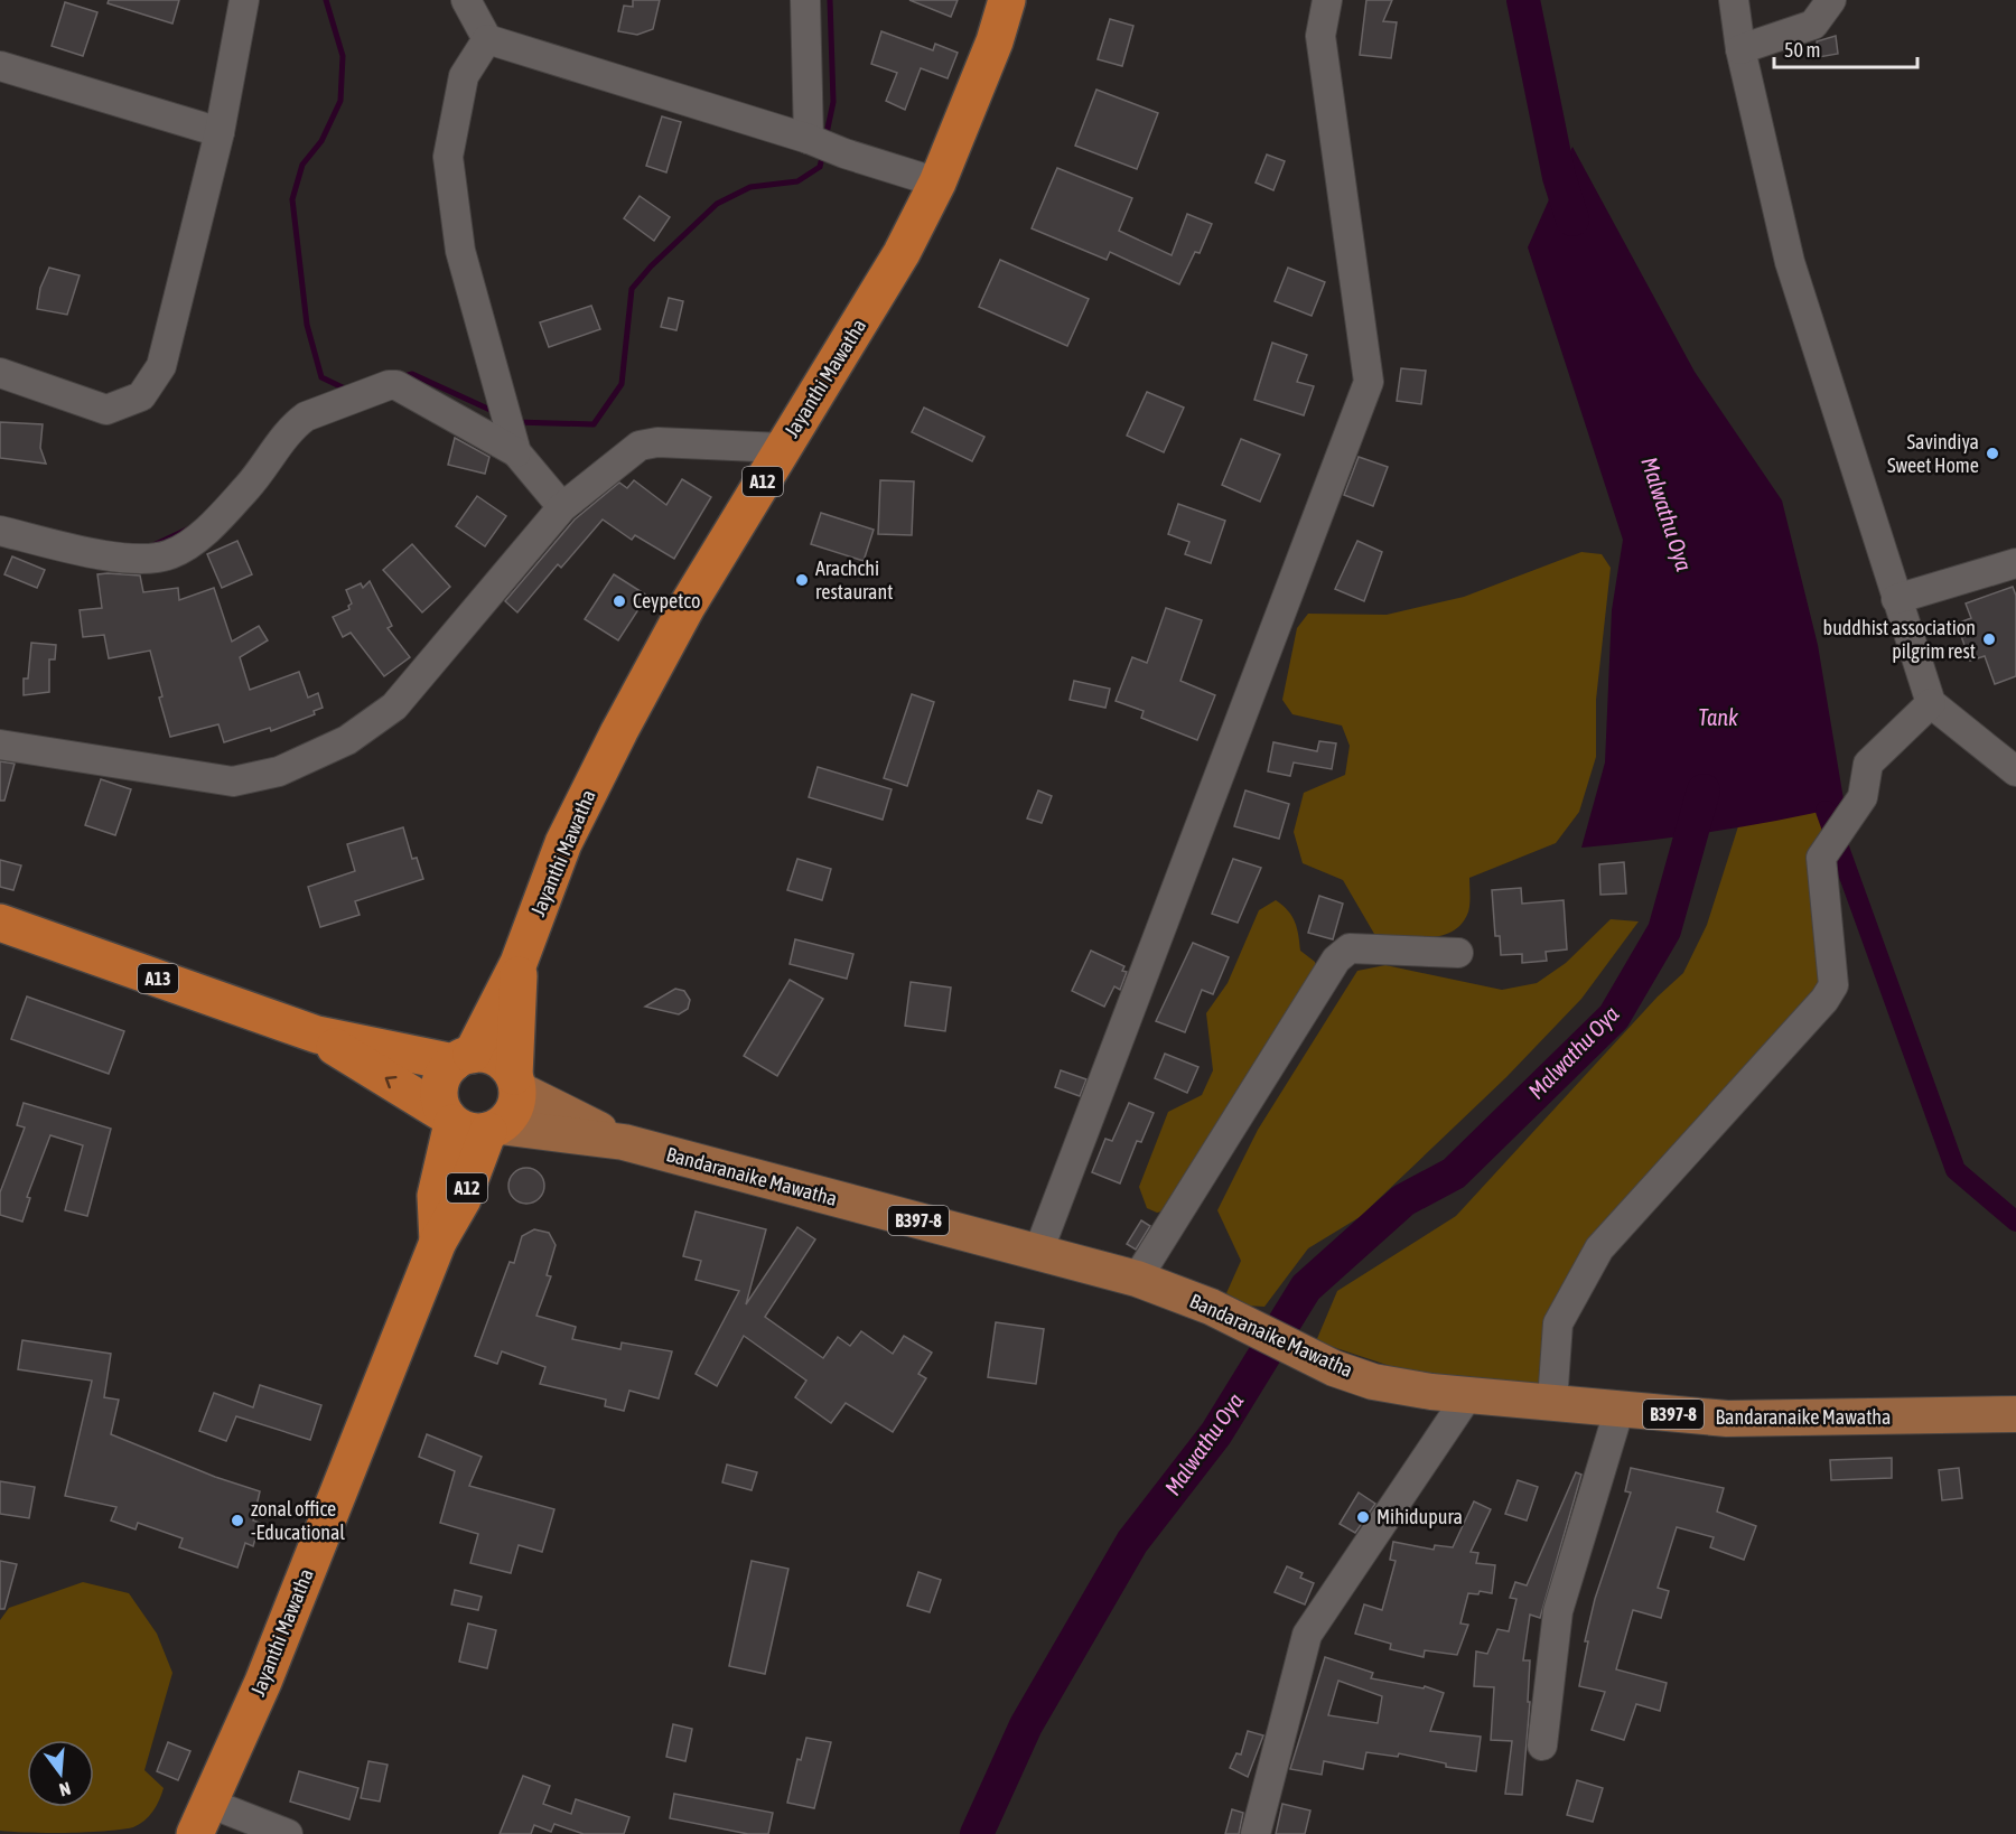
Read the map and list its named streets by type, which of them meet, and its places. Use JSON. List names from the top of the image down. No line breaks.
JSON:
{"streets":{"highway":["Jayanthi Mawatha","A12","A13"],"main road":["Bandaranaike Mawatha","B397-8"]},"crossings":[["Jayanthi Mawatha","A13"],["Jayanthi Mawatha","Bandaranaike Mawatha"],["A13","Bandaranaike Mawatha"]],"water":["Malwathu Oya","Tank"],"places":["Savindiya Sweet Home","Arachchi restaurant","Ceypetco","buddhist association pilgrim rest","Mihidupura","zonal office -Educational"],"scale_bar":"50 m","north":"bottom"}
